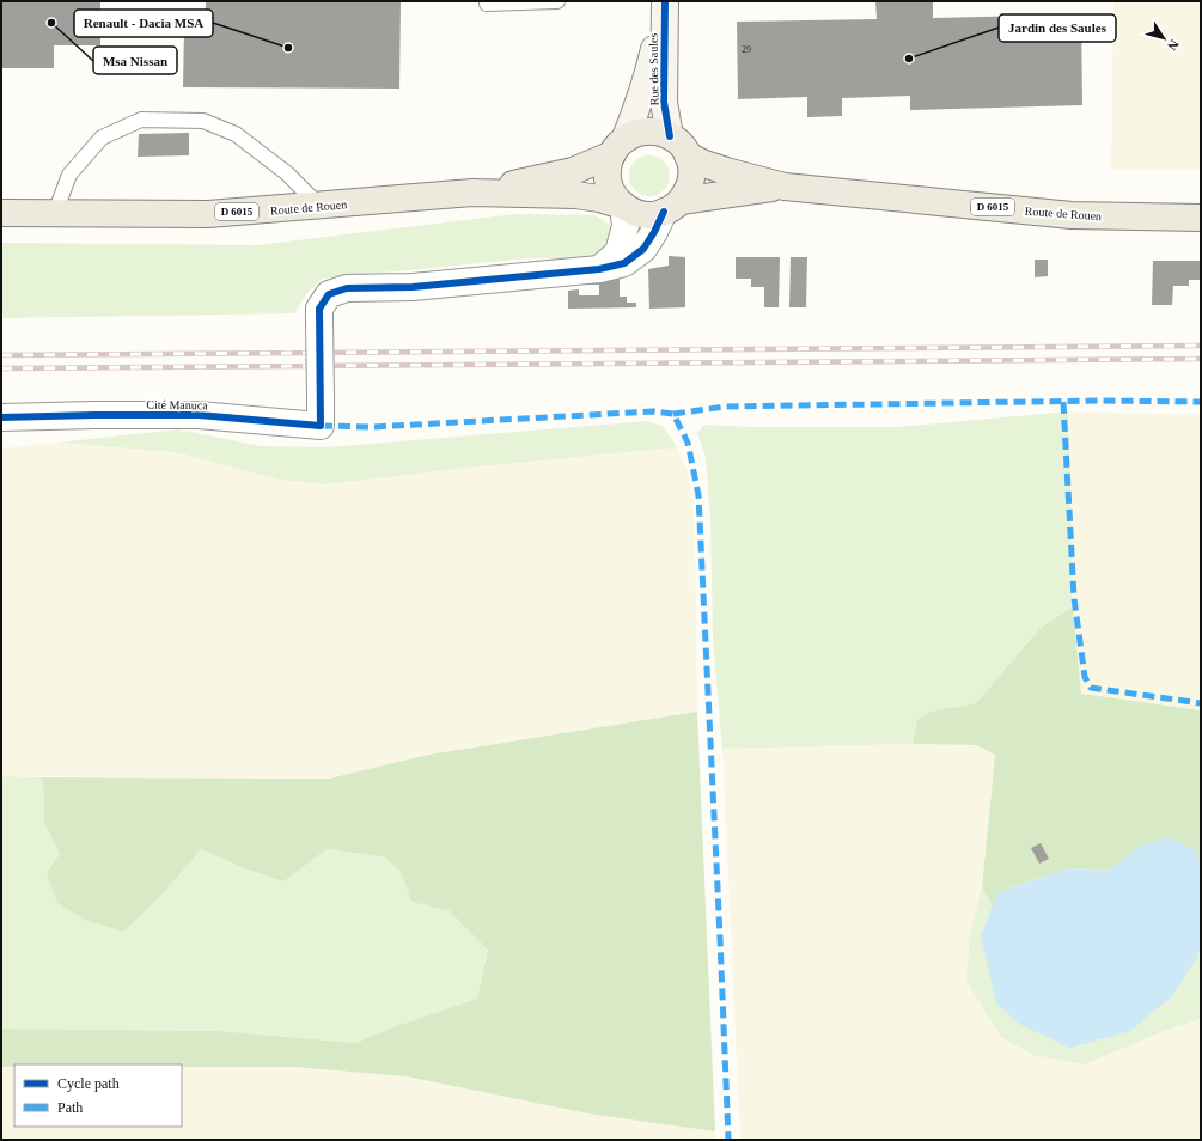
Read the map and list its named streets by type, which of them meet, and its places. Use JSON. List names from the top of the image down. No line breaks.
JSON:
{"streets":{"main road":["Route de Rouen","D 6015"],"street":["Rue des Saules","Cité Manuca"]},"crossings":[["Rue des Saules","Route de Rouen"]],"places":["Msa Nissan","Renault - Dacia MSA","Jardin des Saules"],"house_numbers":["29"],"legend":["Cycle path","Path"],"north":"bottom right"}
